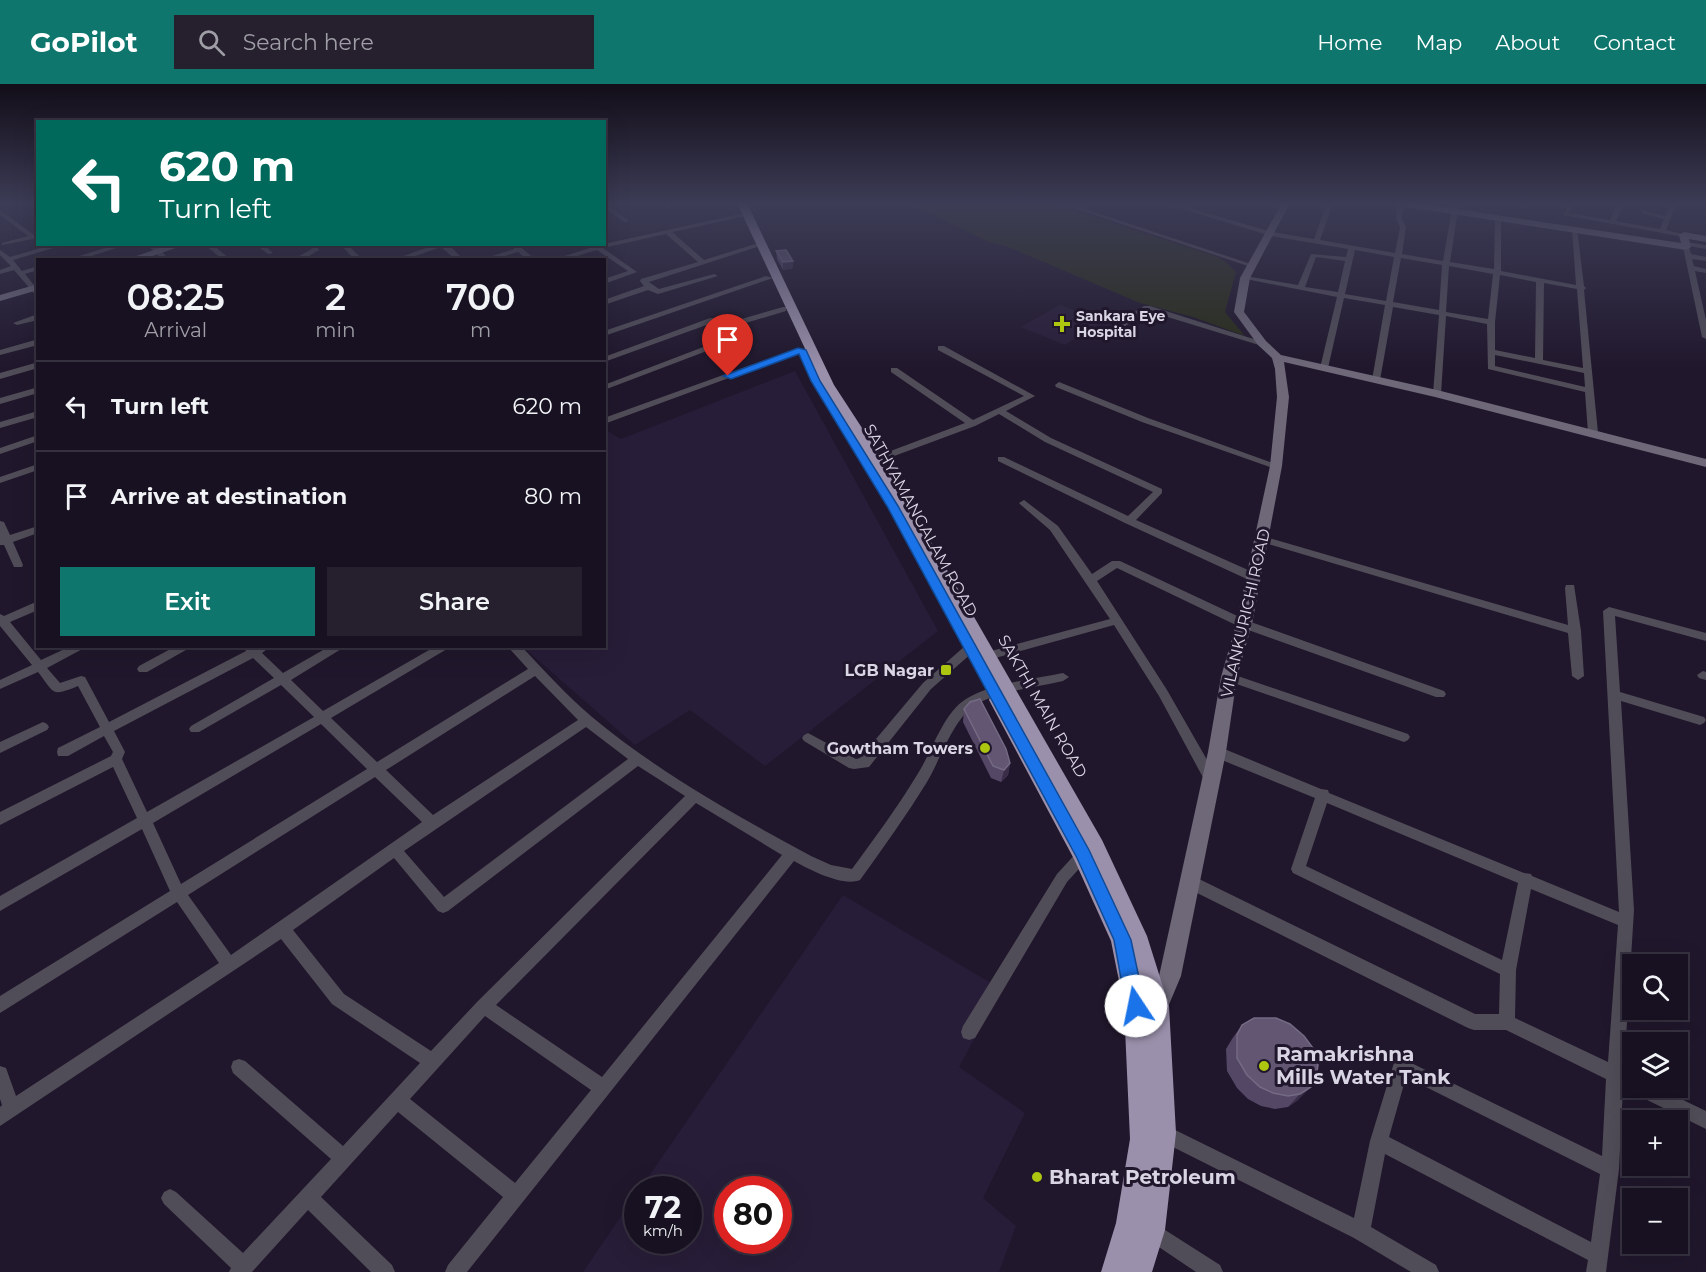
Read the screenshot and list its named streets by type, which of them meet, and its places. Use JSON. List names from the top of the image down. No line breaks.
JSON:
{"streets":{"highway":["SATHYAMANGALAM ROAD","SAKTHI MAIN ROAD"],"main road":["VILANKURICHI ROAD"]},"crossings":[["SATHYAMANGALAM ROAD","SAKTHI MAIN ROAD"],["VILANKURICHI ROAD","SAKTHI MAIN ROAD"]],"places":{"health":["Sankara Eye Hospital"],"transit":["LGB Nagar"],"other":["Gowtham Towers","Ramakrishna Mills Water Tank","Bharat Petroleum"]},"page":{"header":"GoPilot","search":"Search here","nav":["Home","Map","About","Contact"],"turn":["620 m","Turn left"],"eta":["08:25","Arrival","2","min","700","m"],"list":[{"name":"Turn left","value":"620 m"},{"name":"Arrive at destination","value":"80 m"}],"buttons":["Exit","Share"],"map_buttons":["+","−"],"speed":"72 km/h","limit":"80"}}
